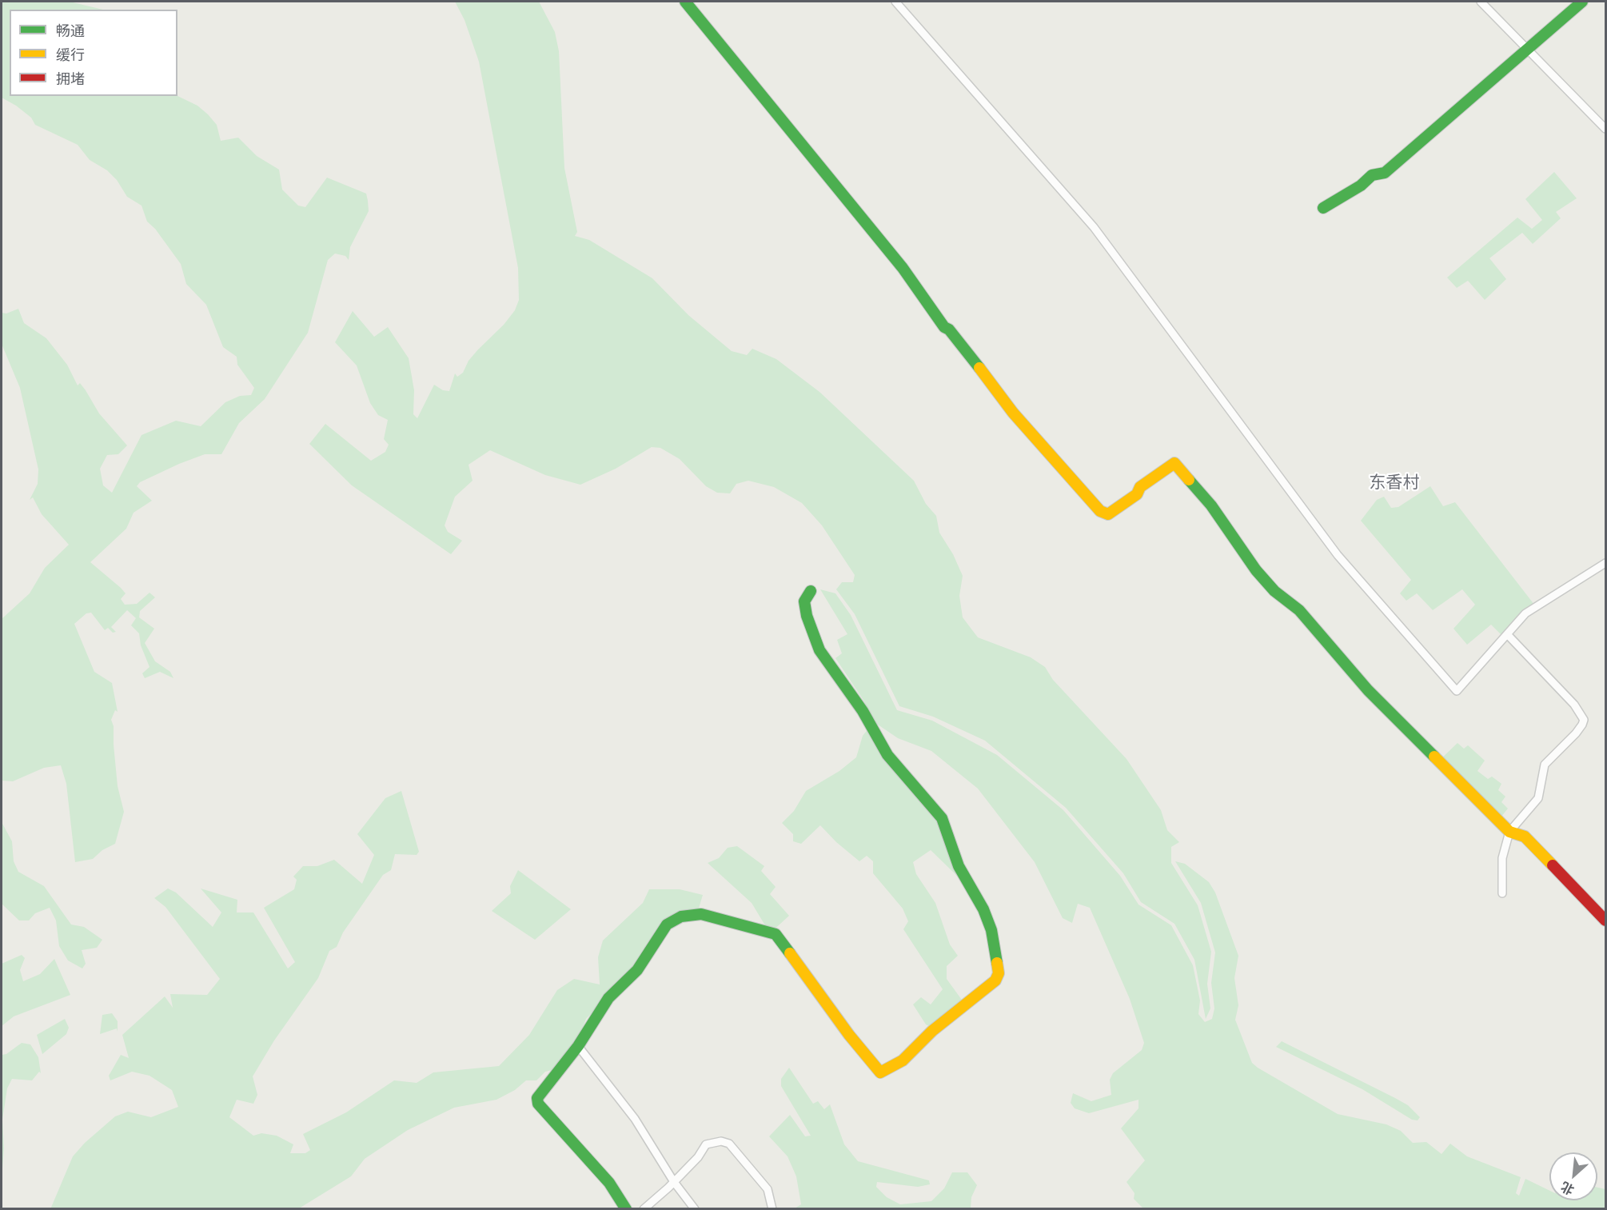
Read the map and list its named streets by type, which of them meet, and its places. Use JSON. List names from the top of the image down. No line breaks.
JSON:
{"districts":["东香村"],"legend":["畅通","缓行","拥堵"],"north":"bottom left"}
